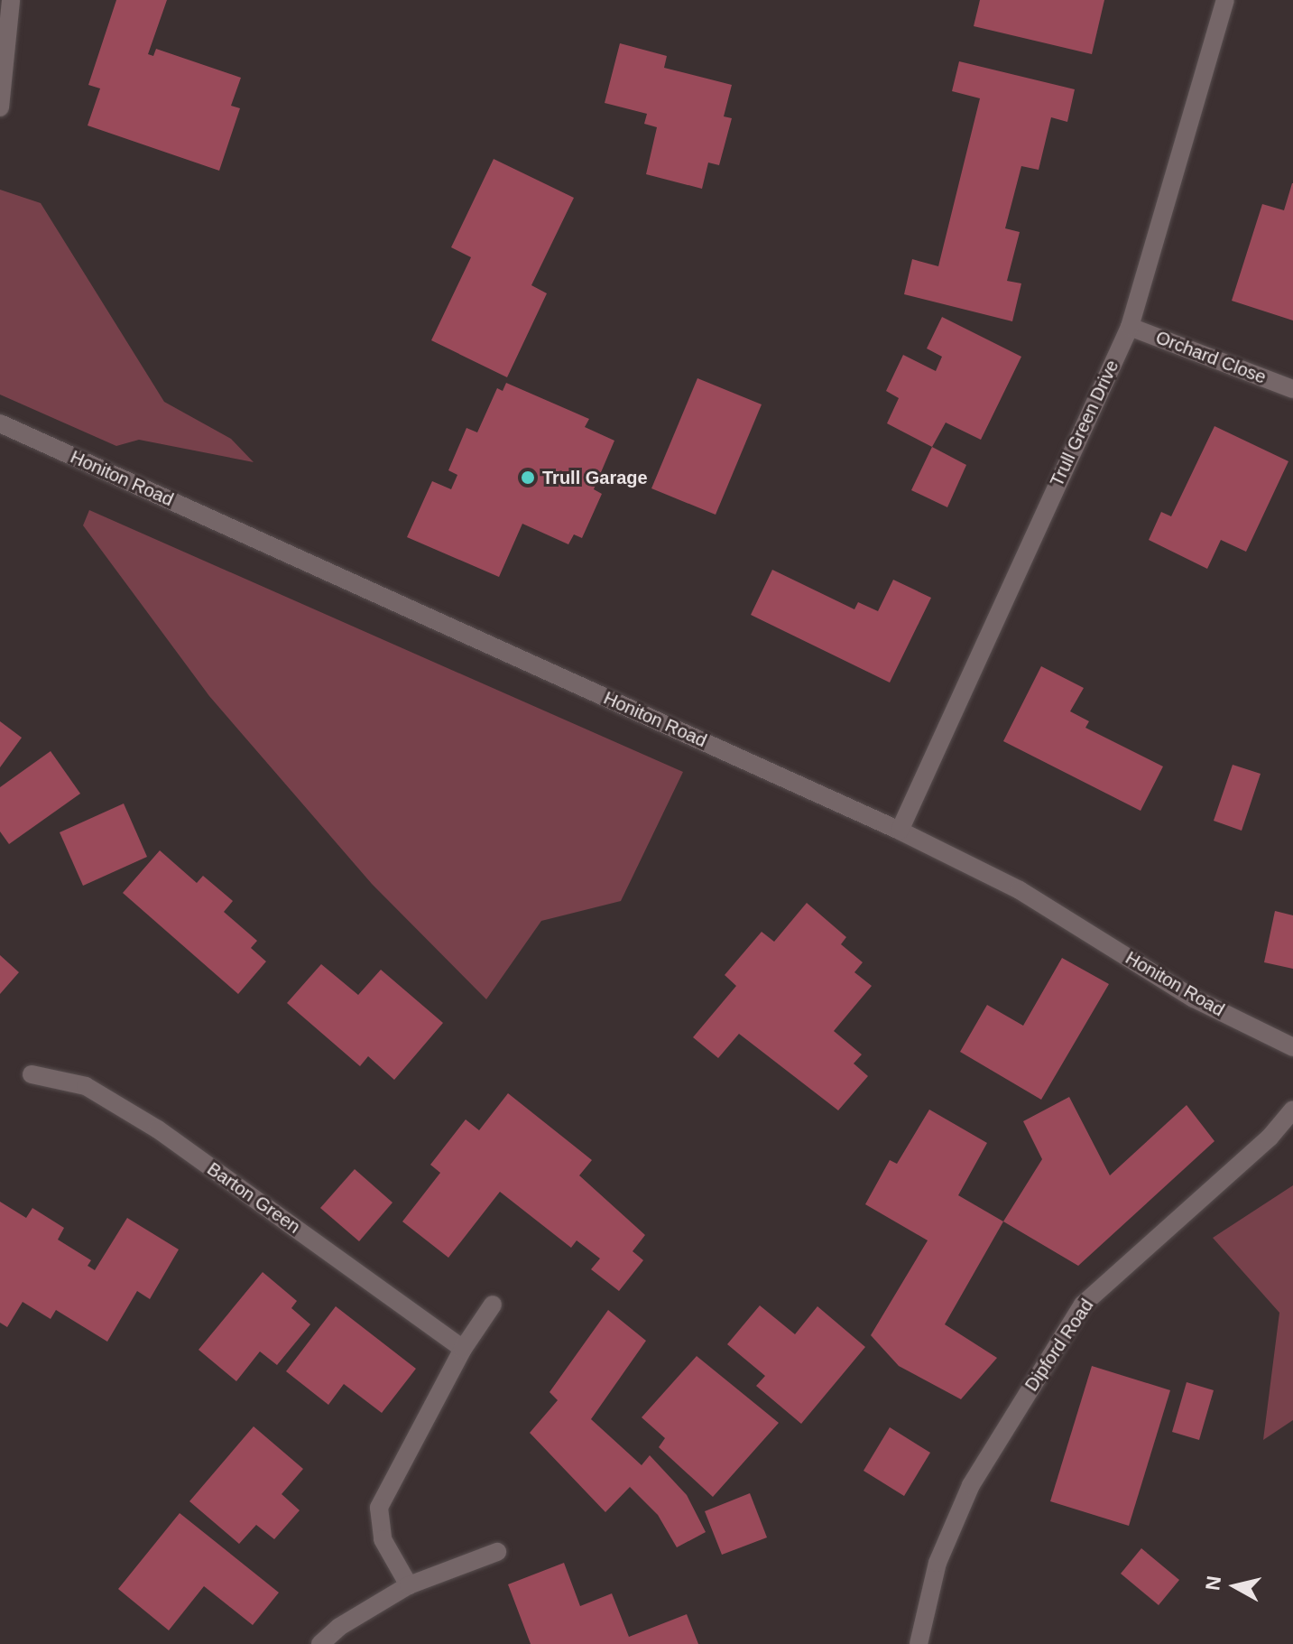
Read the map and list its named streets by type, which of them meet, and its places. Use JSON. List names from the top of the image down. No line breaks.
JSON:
{"streets":{"street":["Orchard Close","Trull Green Drive","Honiton Road","Barton Green","Dipford Road"]},"crossings":[["Orchard Close","Trull Green Drive"],["Trull Green Drive","Honiton Road"]],"places":["Trull Garage"],"north":"left"}
